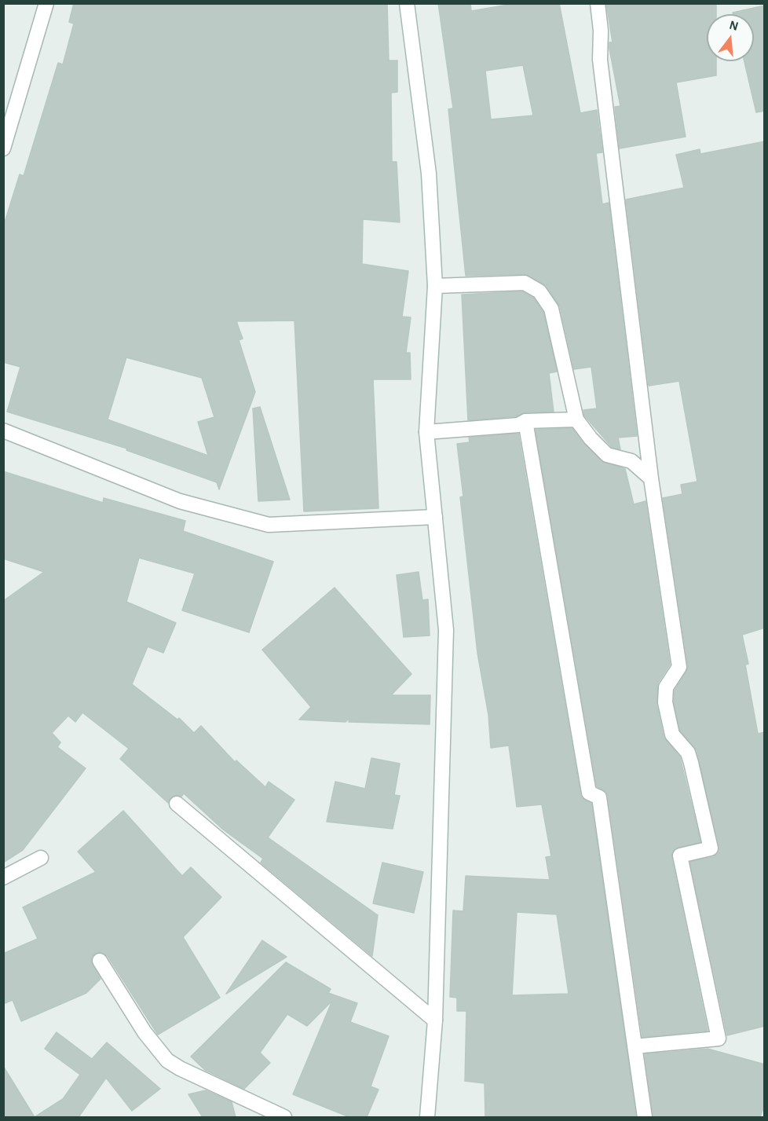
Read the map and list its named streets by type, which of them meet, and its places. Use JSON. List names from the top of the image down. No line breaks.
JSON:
{"north":"top"}
